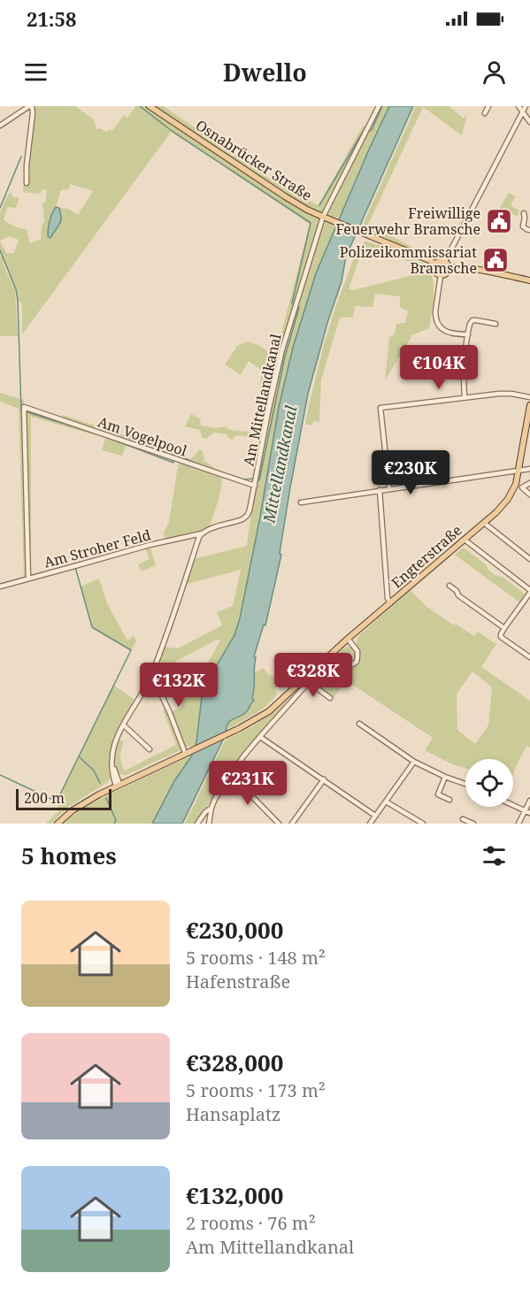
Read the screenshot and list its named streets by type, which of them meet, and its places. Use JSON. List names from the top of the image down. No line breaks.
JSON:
{"streets":{"main road":["Osnabrücker Straße","Engterstraße"],"street":["Am Mittellandkanal","Am Vogelpool","Am Stroher Feld"]},"crossings":[["Osnabrücker Straße","Am Mittellandkanal"],["Am Mittellandkanal","Am Vogelpool"],["Am Mittellandkanal","Am Stroher Feld"],["Am Vogelpool","Am Stroher Feld"]],"water":["Mittellandkanal"],"places":{"public building":["Freiwillige Feuerwehr Bramsche","Polizeikommissariat Bramsche"]},"scale_bar":"200 m","page":{"status":"21:58","header":"Dwello","price":["€104K","€230K","€328K","€132K","€231K"],"scale":"200 m","heading":"5 homes","list":[{"name":"€230,000","note":"5 rooms · 148 m² · Hafenstraße"},{"name":"€328,000","note":"5 rooms · 173 m² · Hansaplatz"},{"name":"€132,000","note":"2 rooms · 76 m² · Am Mittellandkanal"}]}}
